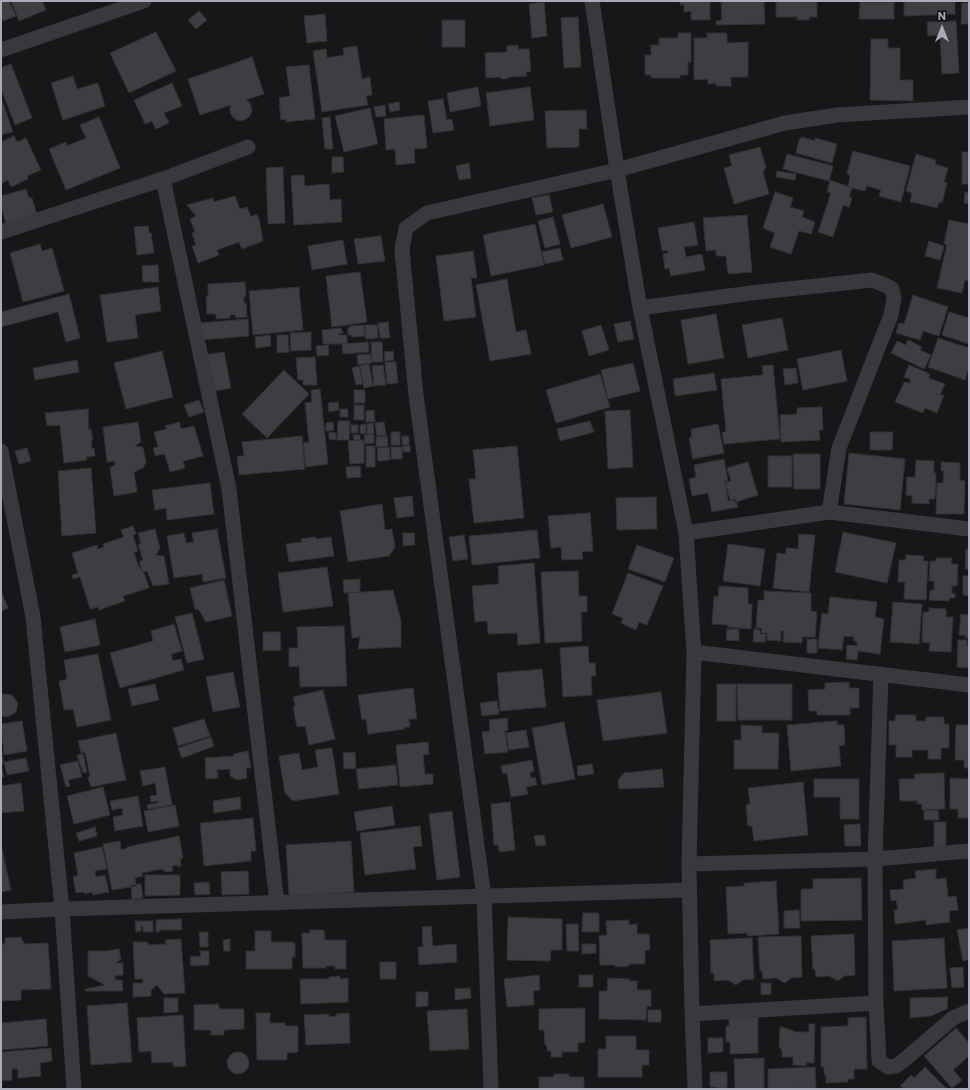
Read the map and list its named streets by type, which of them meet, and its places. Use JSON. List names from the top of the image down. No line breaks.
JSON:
{"north":"top"}
